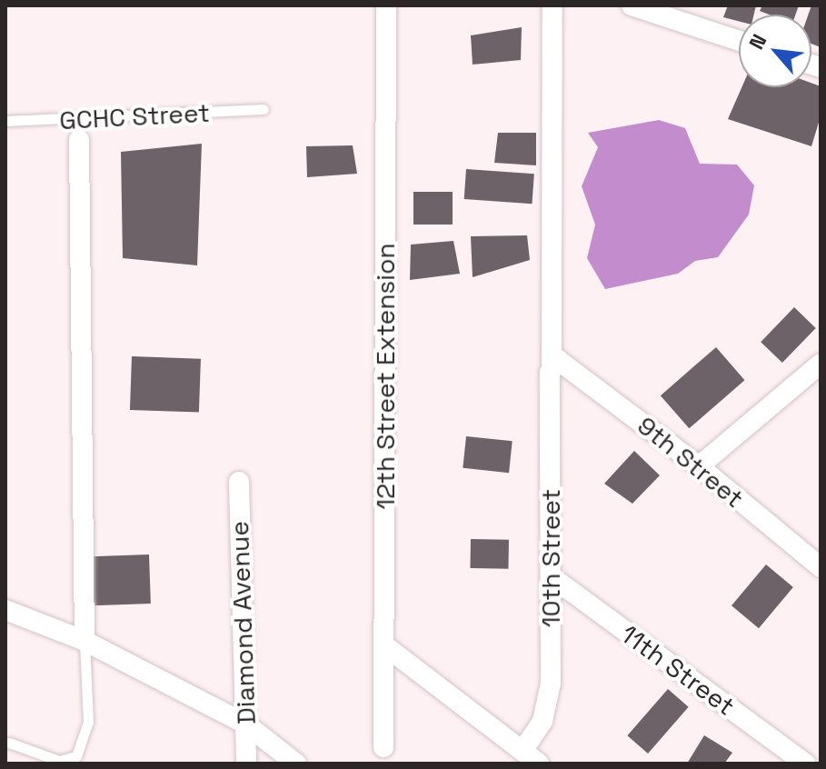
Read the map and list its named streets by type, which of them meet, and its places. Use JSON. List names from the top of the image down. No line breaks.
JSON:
{"streets":{"street":["12th Street Extension","9th Street","10th Street","Diamond Avenue","11th Street"],"lane":["GCHC Street"]},"crossings":[["9th Street","10th Street"],["10th Street","11th Street"]],"north":"top left"}
